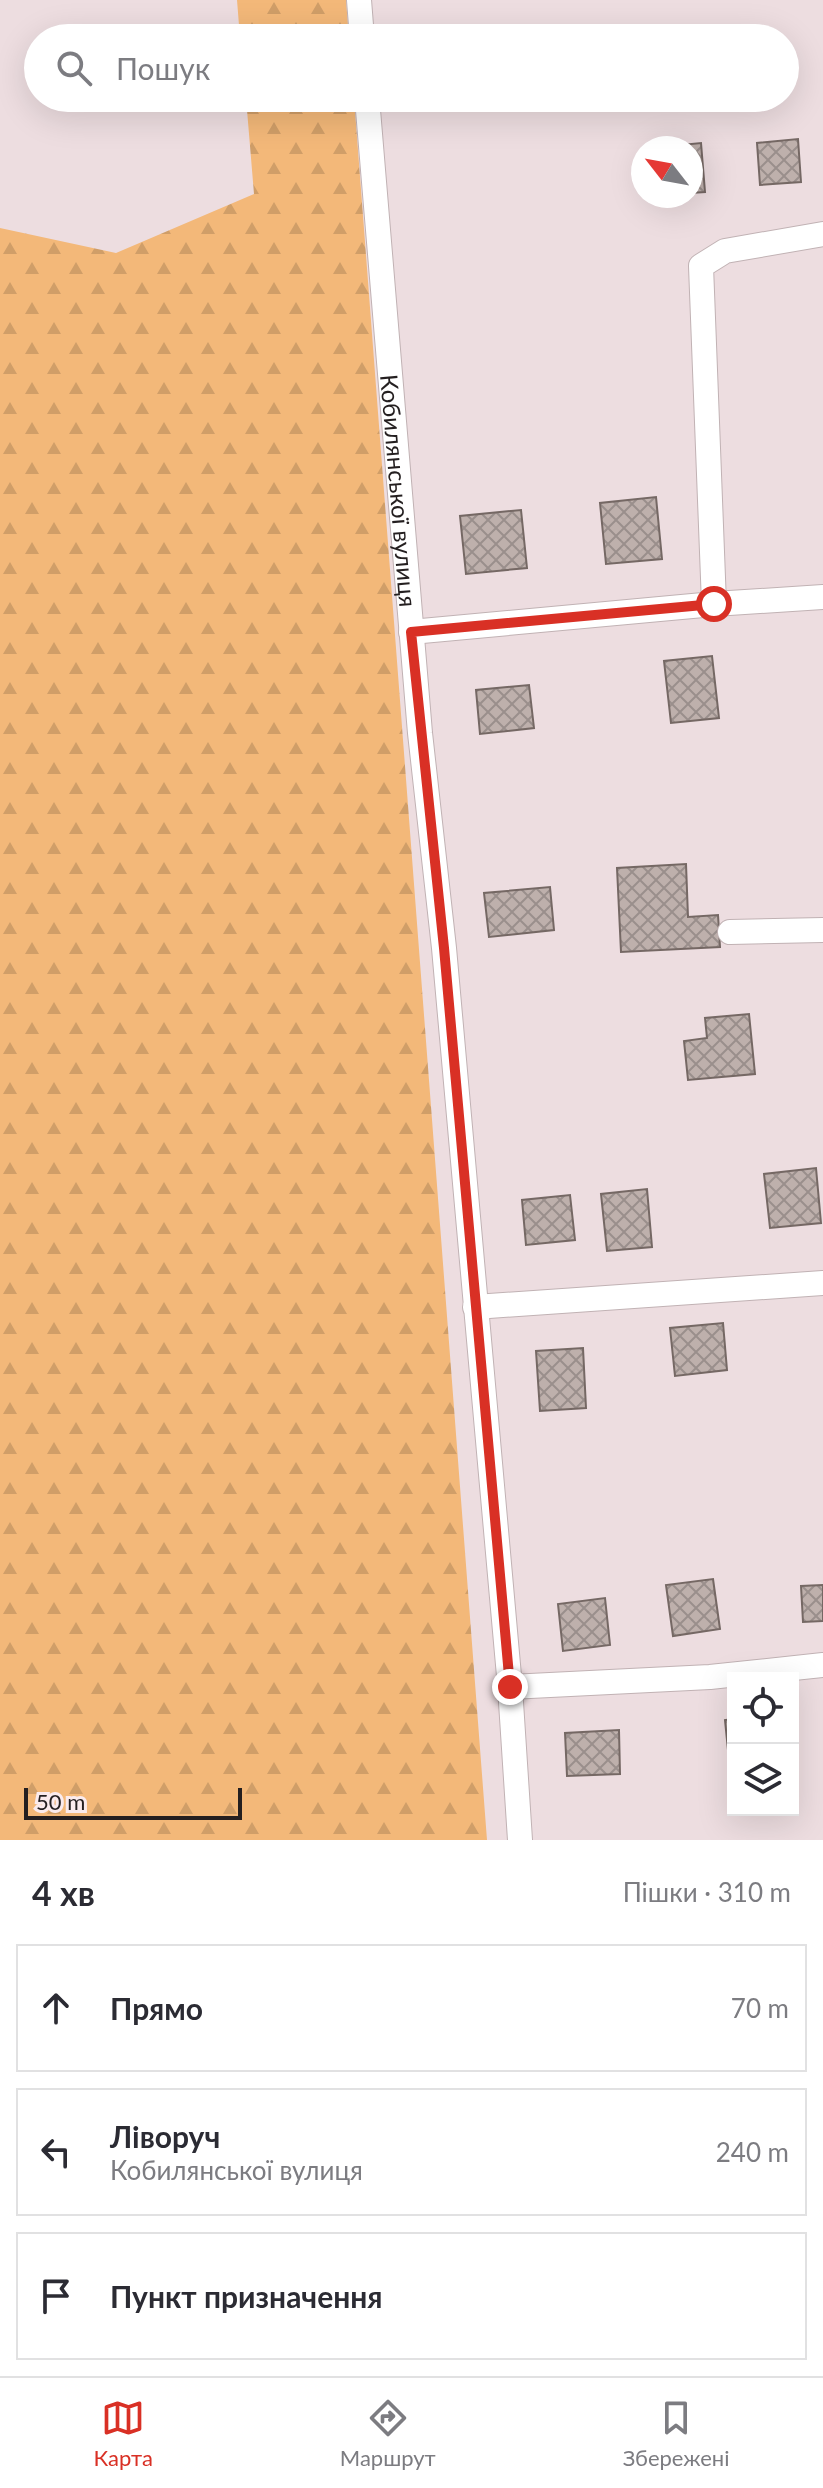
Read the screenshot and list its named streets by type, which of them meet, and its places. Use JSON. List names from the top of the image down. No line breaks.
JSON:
{"streets":{"street":["Кобилянської вулиця"]},"scale_bar":"50 m","north":"top left","page":{"search":"Пошук","scale":"50 m","heading":["4 хв","Пішки · 310 m"],"list":[["Прямо","70 m"],["Ліворуч","Кобилянської вулиця","240 m"],"Пункт призначення"],"nav":["Карта","Маршрут","Збережені"]}}
